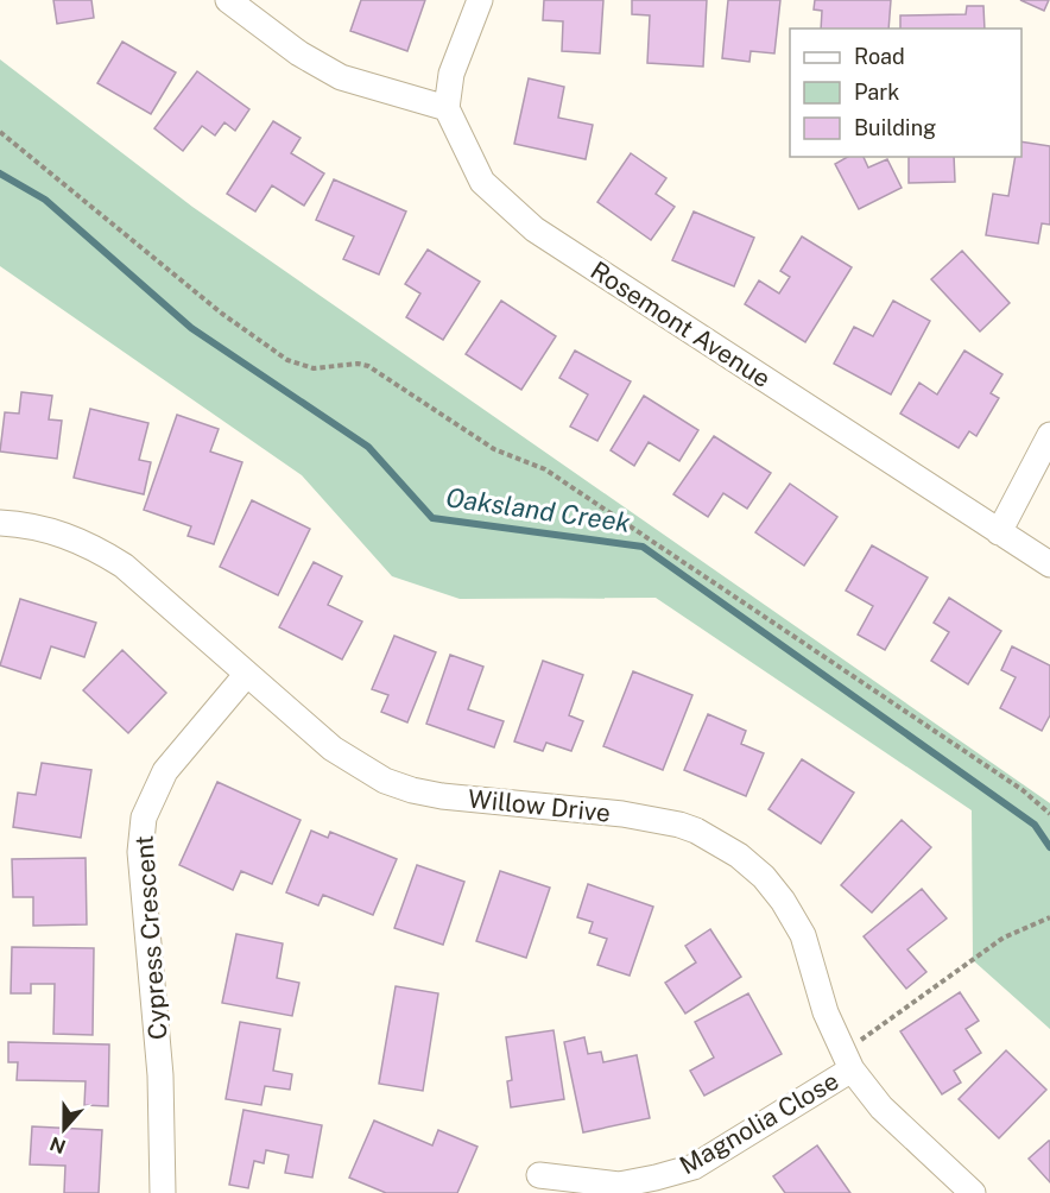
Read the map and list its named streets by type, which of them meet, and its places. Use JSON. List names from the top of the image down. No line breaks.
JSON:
{"streets":{"street":["Rosemont Avenue","Willow Drive","Cypress Crescent","Magnolia Close"]},"crossings":[["Willow Drive","Cypress Crescent"],["Willow Drive","Magnolia Close"]],"water":["Oaksland Creek"],"legend":["Road","Park","Building"],"north":"bottom"}
